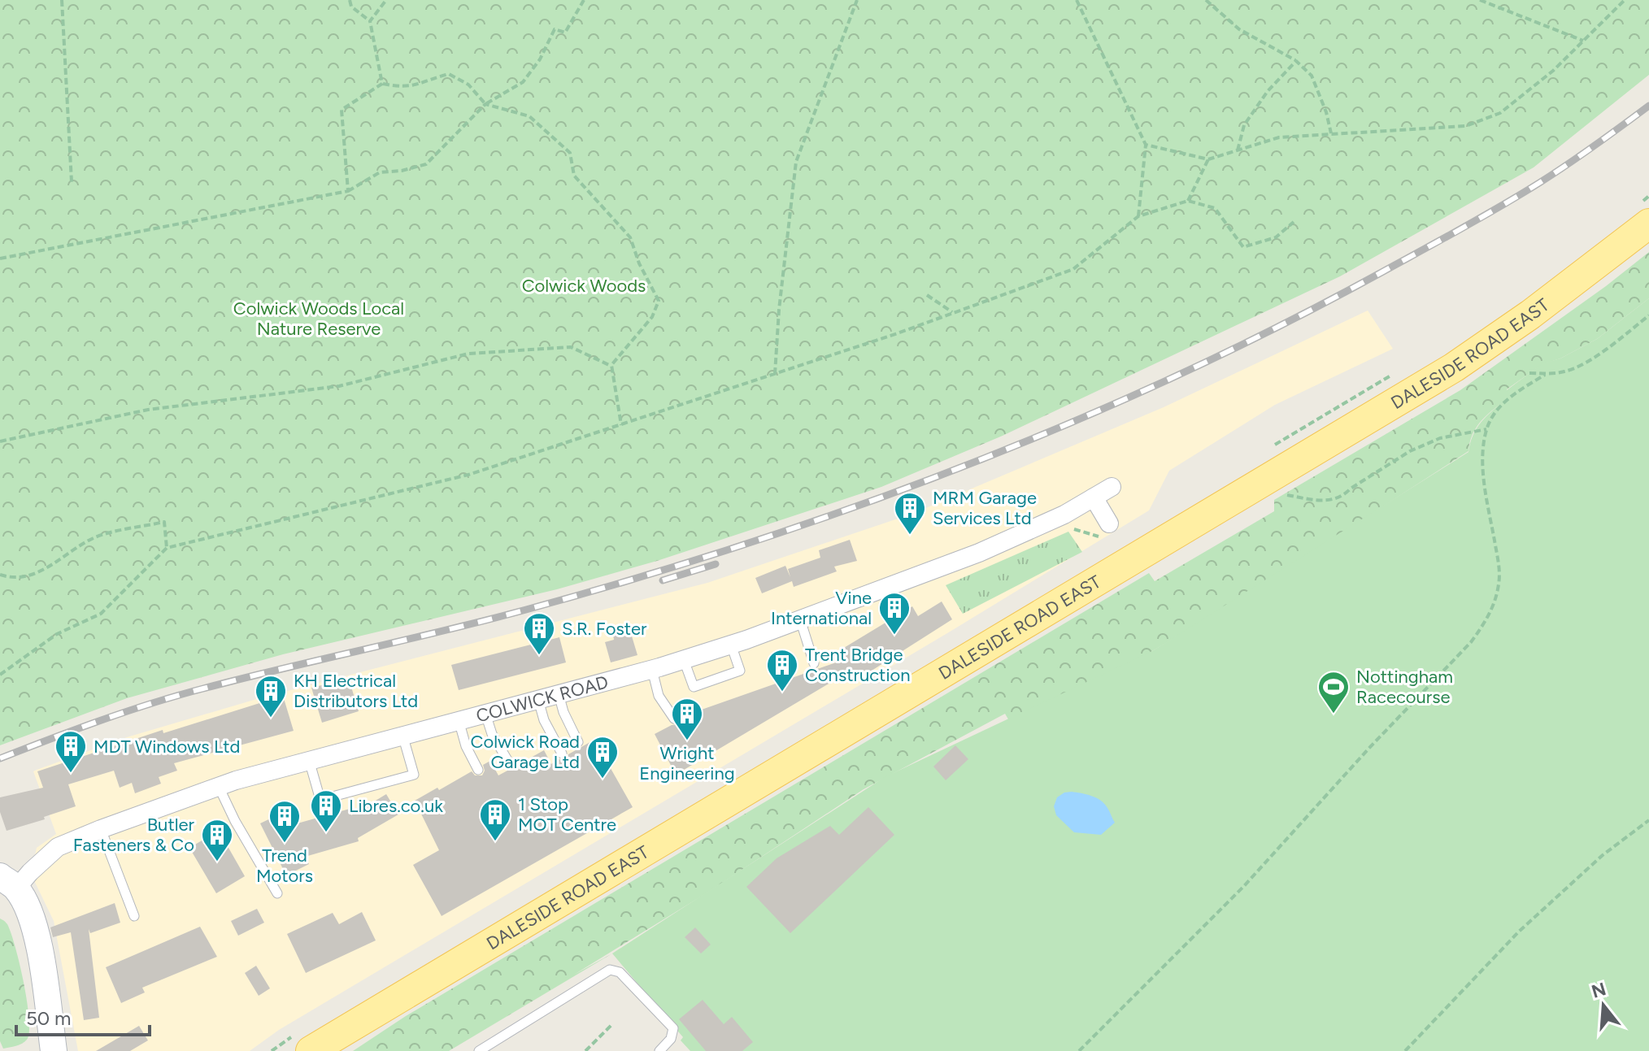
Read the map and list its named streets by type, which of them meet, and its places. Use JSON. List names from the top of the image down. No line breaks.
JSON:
{"streets":{"main road":["DALESIDE ROAD EAST"],"street":["COLWICK ROAD"]},"parks":["Colwick Woods","Colwick Woods Local Nature Reserve"],"places":{"building":["MRM Garage Services Ltd","Vine International","S.R. Foster","Trent Bridge Construction","KH Electrical Distributors Ltd","Wright Engineering","MDT Windows Ltd","Colwick Road Garage Ltd","Libres.co.uk","1 Stop MOT Centre","Trend Motors","Butler Fasteners & Co"],"sports":["Nottingham Racecourse"]},"scale_bar":"50 m","north":"top"}
